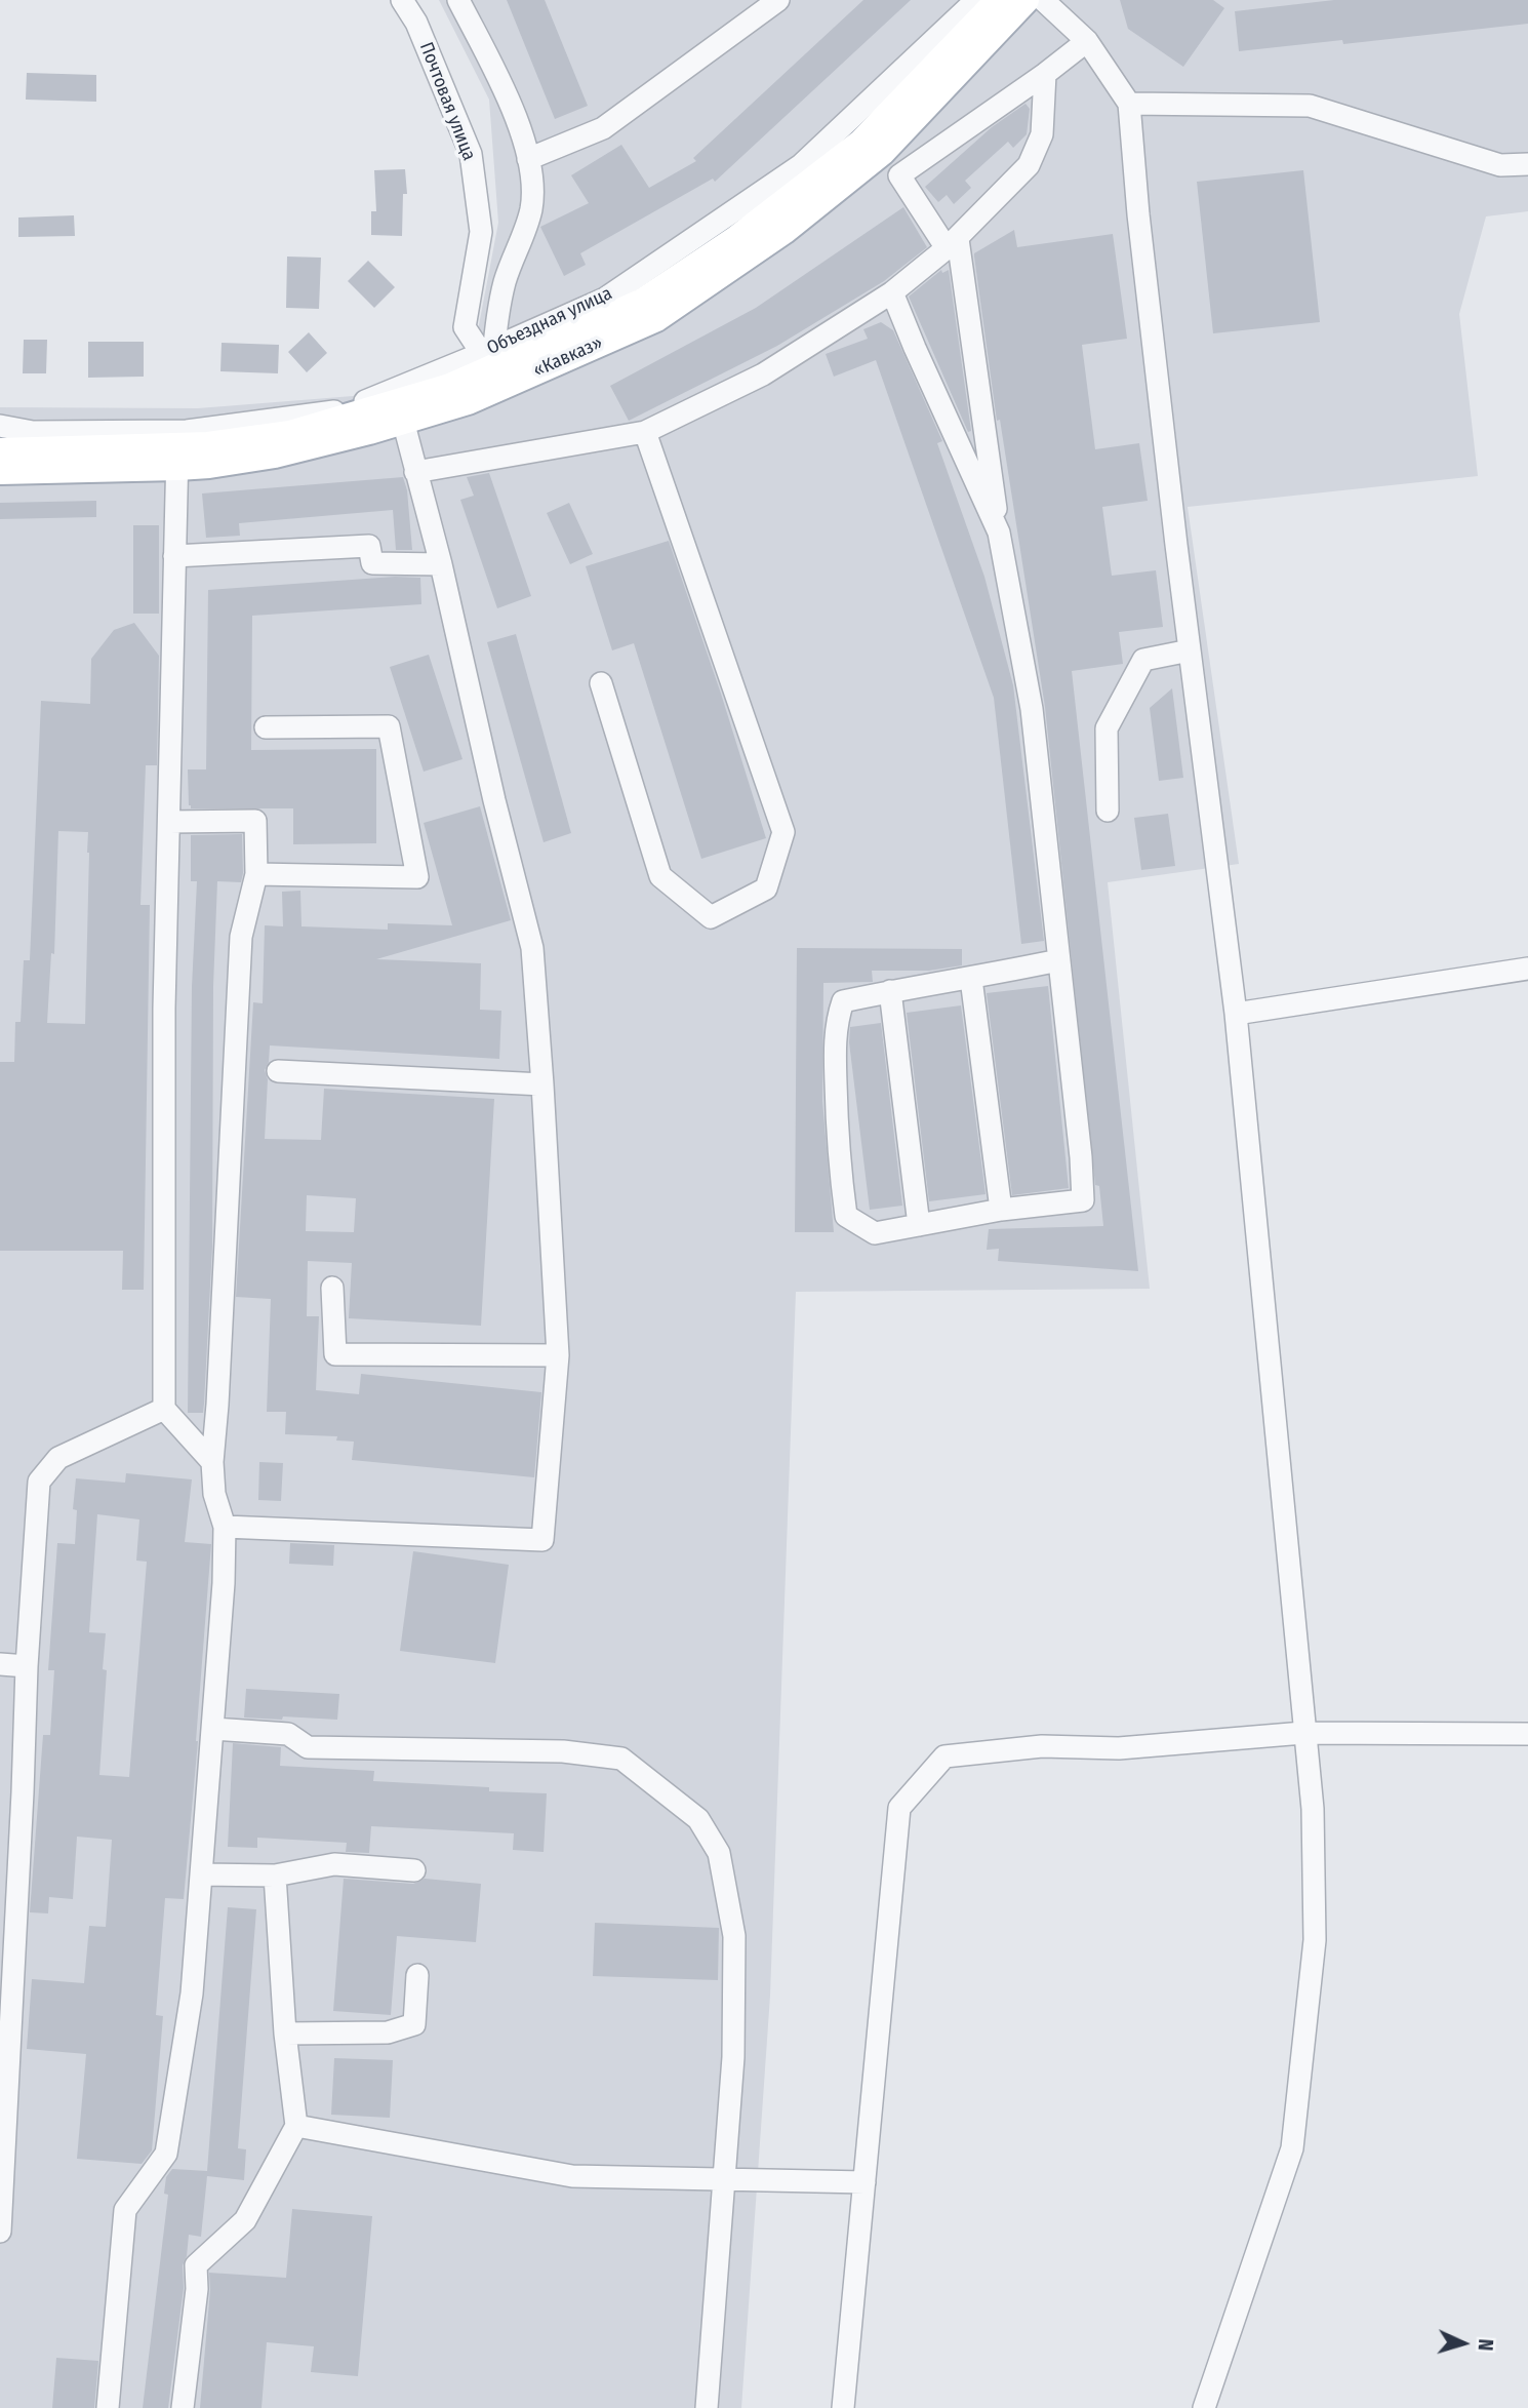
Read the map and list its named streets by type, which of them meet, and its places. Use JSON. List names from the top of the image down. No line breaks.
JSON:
{"streets":{"main road":["«Кавказ»"],"street":["Почтовая улица","Объездная улица"]},"crossings":[["Почтовая улица","Объездная улица"],["Почтовая улица","«Кавказ»"],["Объездная улица","«Кавказ»"]],"north":"right"}
